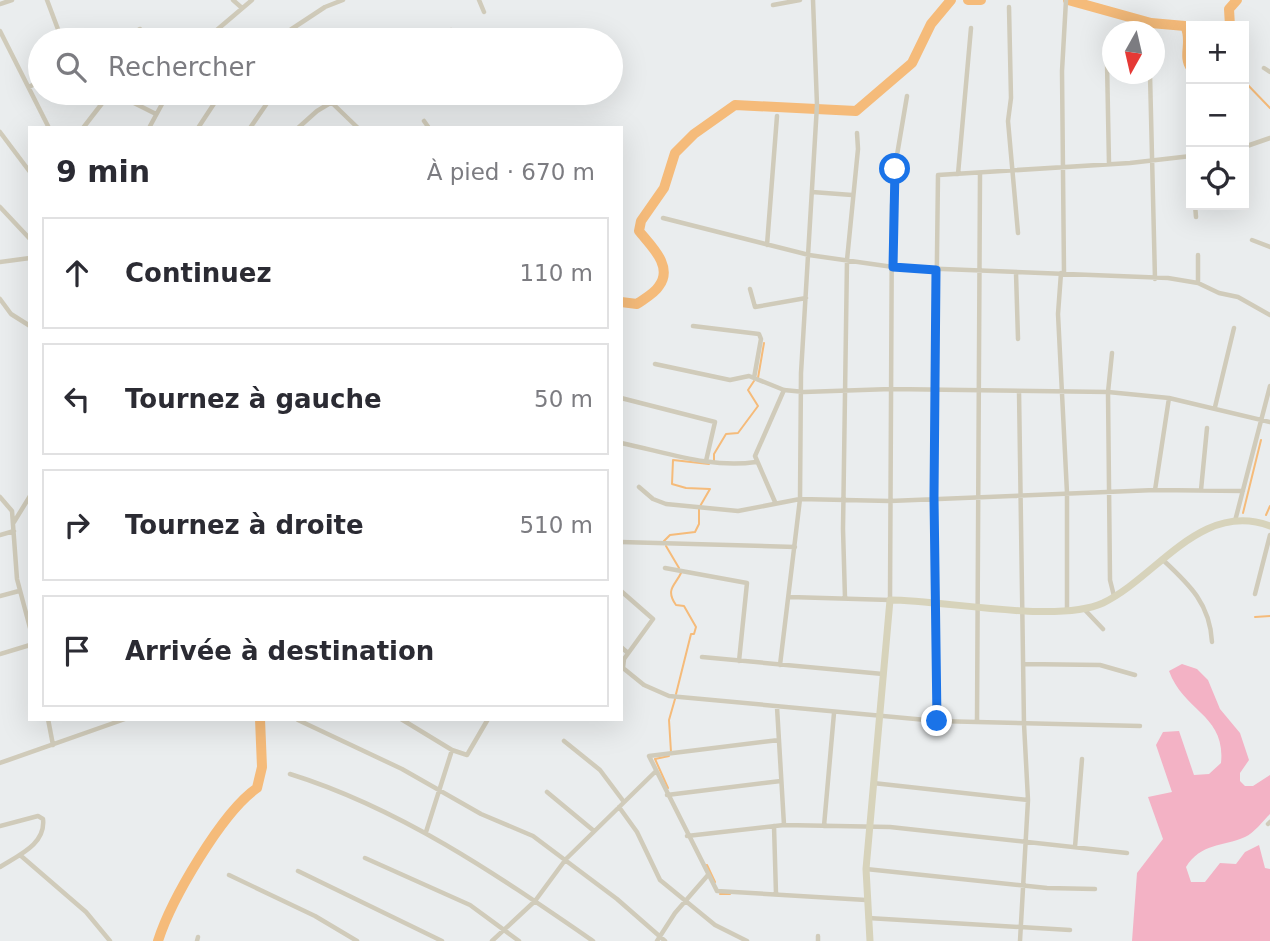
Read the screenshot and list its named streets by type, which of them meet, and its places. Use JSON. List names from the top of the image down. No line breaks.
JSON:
{"north":"bottom","page":{"map_buttons":["+","−"],"search":"Rechercher","heading":["9 min","À pied · 670 m"],"list":[["Continuez","110 m"],["Tournez à gauche","50 m"],["Tournez à droite","510 m"],"Arrivée à destination"]}}
